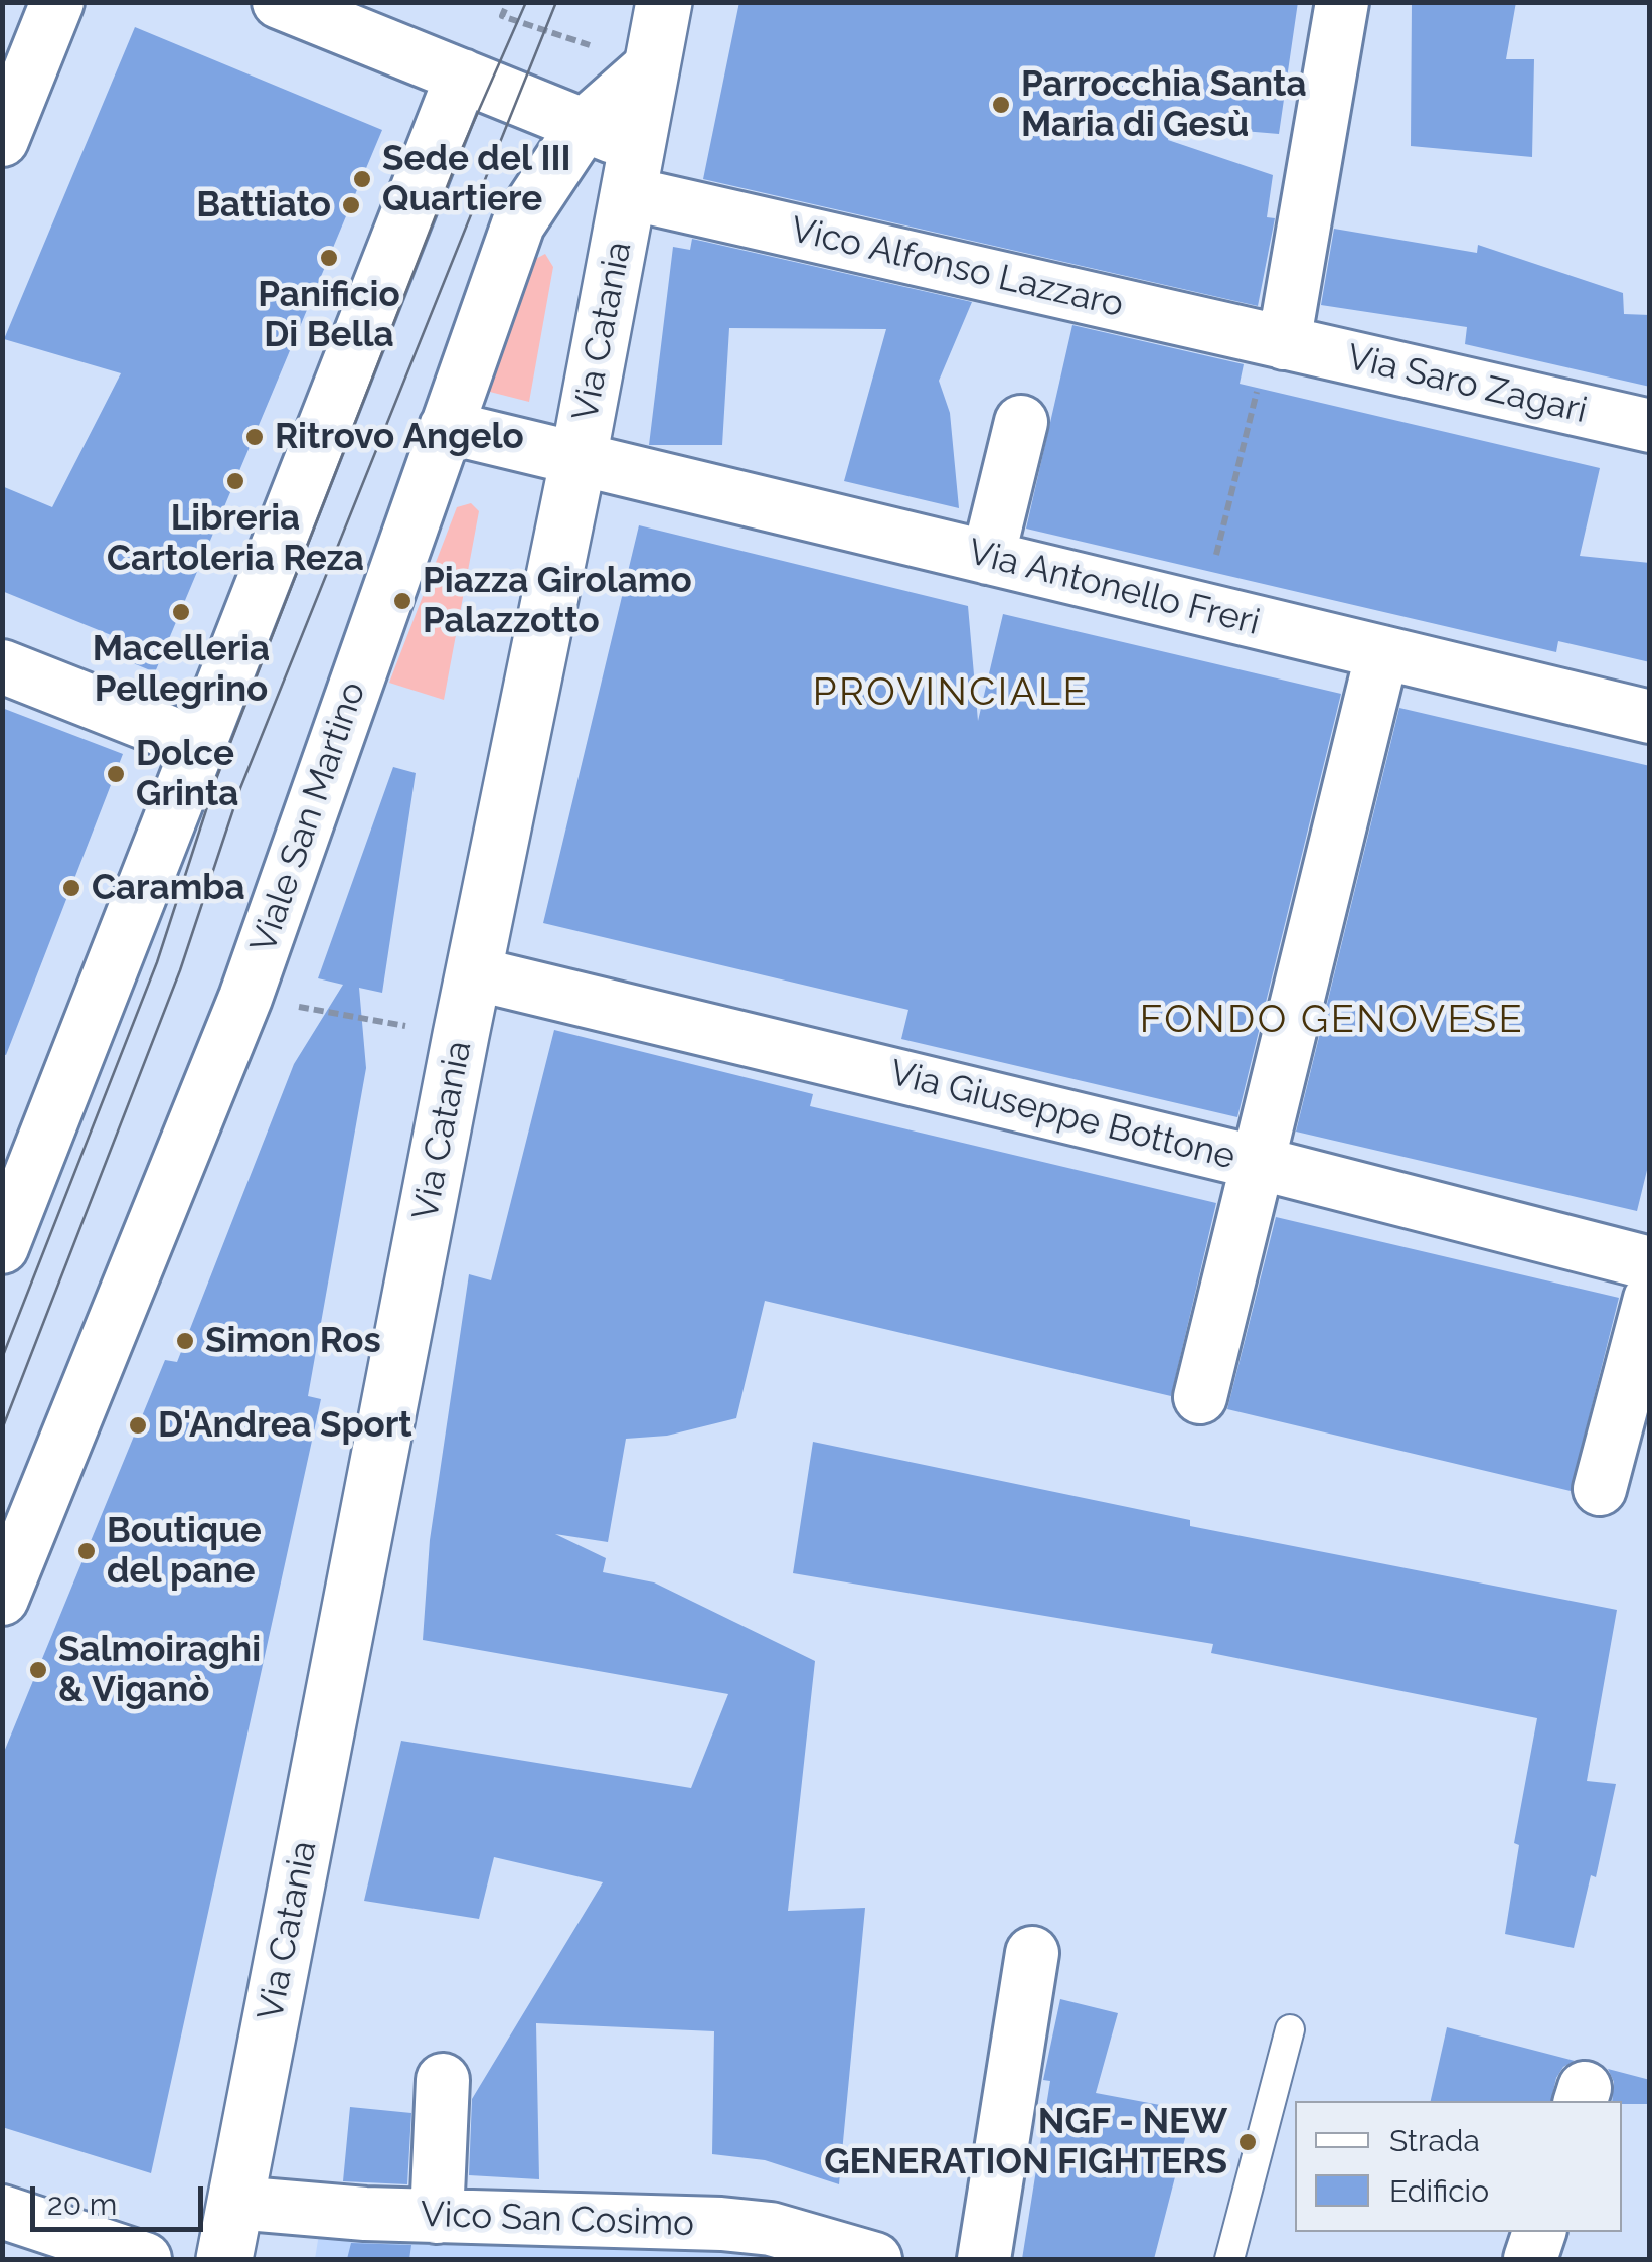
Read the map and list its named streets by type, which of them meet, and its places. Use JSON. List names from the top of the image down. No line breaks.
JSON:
{"streets":{"main road":["Via Catania"],"street":["Vico Alfonso Lazzaro","Via Saro Zagari","Via Antonello Freri","Viale San Martino","Via Giuseppe Bottone","Vico San Cosimo"]},"crossings":[["Vico Alfonso Lazzaro","Via Catania"],["Vico Alfonso Lazzaro","Via Saro Zagari"],["Vico Alfonso Lazzaro","Viale San Martino"],["Via Catania","Via Antonello Freri"],["Via Catania","Viale San Martino"],["Via Catania","Via Giuseppe Bottone"],["Via Catania","Vico San Cosimo"],["Via Antonello Freri","Viale San Martino"]],"districts":["PROVINCIALE","FONDO GENOVESE"],"places":["Parrocchia Santa Maria di Gesù","Sede del III Quartiere","Battiato","Panificio Di Bella","Ritrovo Angelo","Libreria Cartoleria Reza","Piazza Girolamo Palazzotto","Macelleria Pellegrino","Dolce Grinta","Caramba","Simon Ros","D'Andrea Sport","Boutique del pane","Salmoiraghi & Viganò","NGF - NEW GENERATION FIGHTERS"],"legend":["Strada","Edificio"],"scale_bar":"20 m"}
